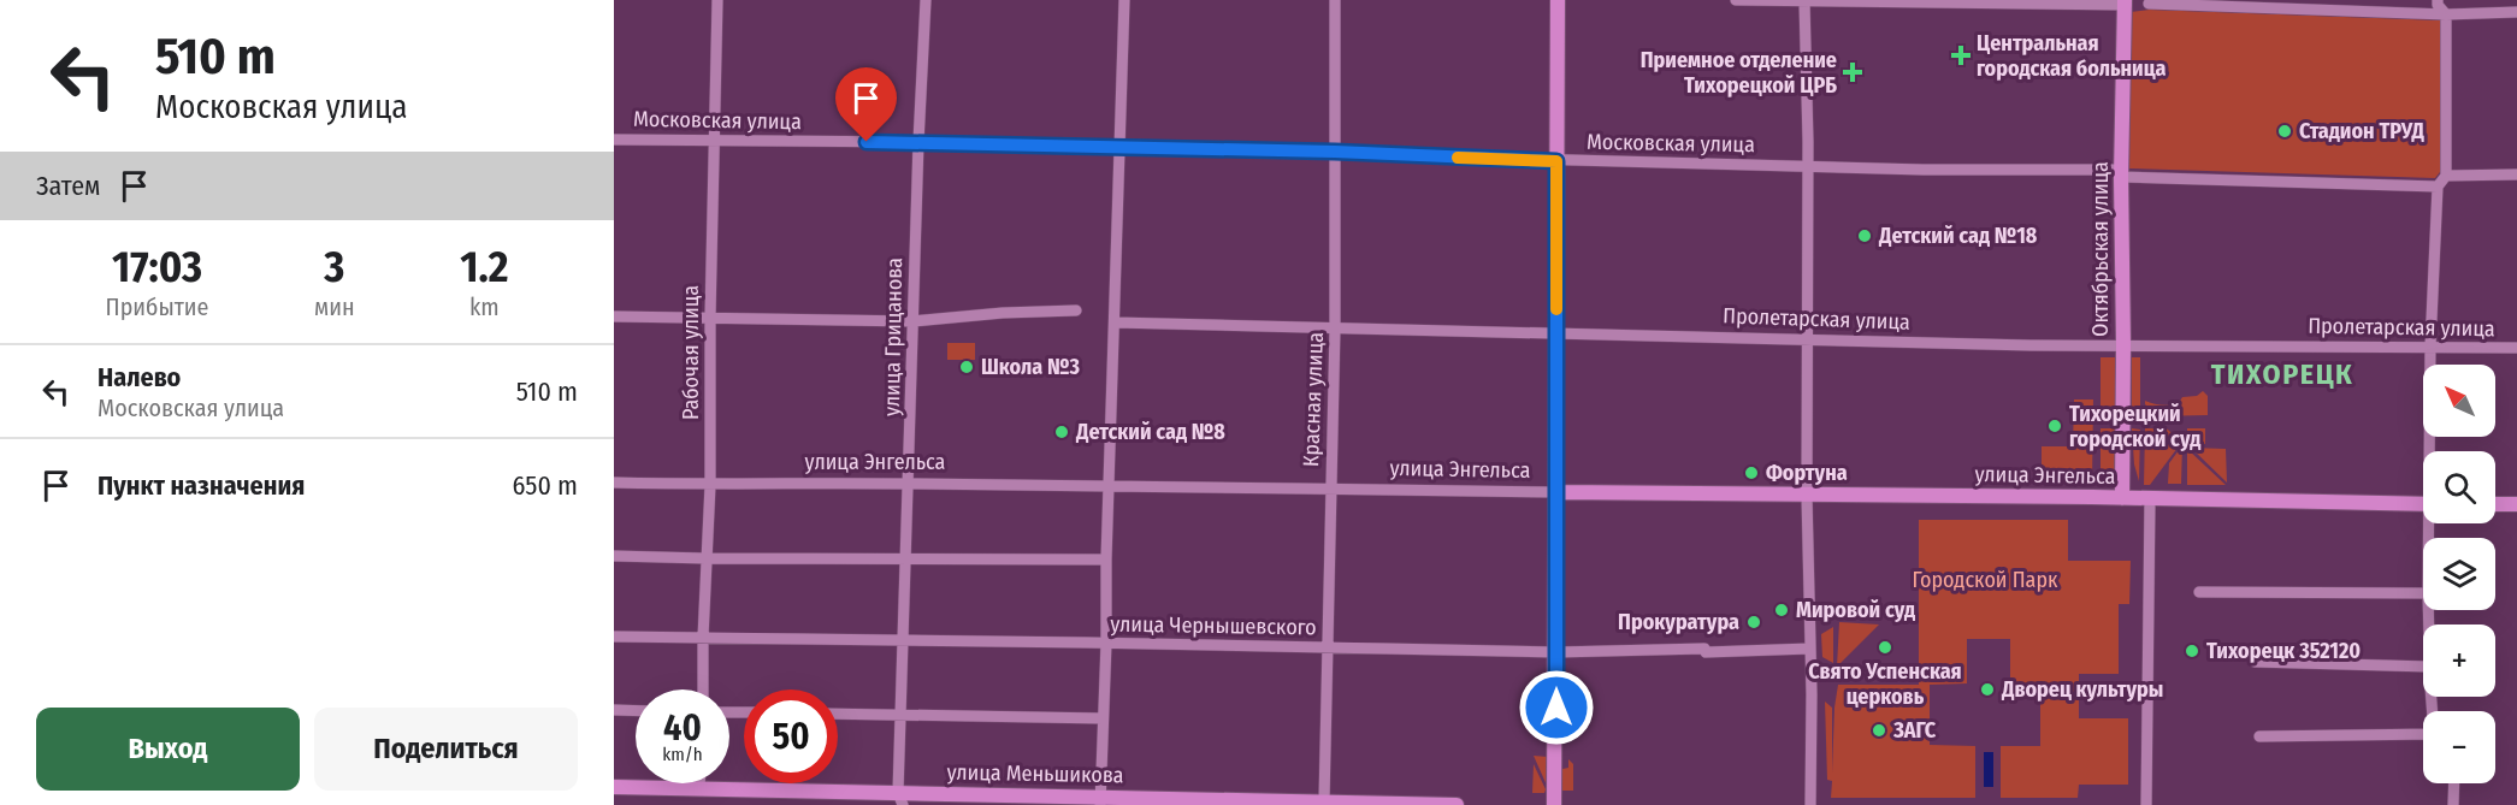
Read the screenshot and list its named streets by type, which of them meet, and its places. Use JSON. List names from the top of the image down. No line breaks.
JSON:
{"streets":{"main road":["Октябрьская улица","улица Энгельса","улица Меньшикова"],"street":["Московская улица","Пролетарская улица","улица Грицанова","Рабочая улица","Красная улица","улица Чернышевского"]},"crossings":[["Московская улица","Октябрьская улица"],["Московская улица","улица Грицанова"],["Московская улица","Рабочая улица"],["Московская улица","Красная улица"],["Октябрьская улица","Пролетарская улица"],["Октябрьская улица","улица Энгельса"],["Пролетарская улица","Красная улица"],["улица Грицанова","улица Энгельса"],["улица Грицанова","улица Чернышевского"],["улица Грицанова","улица Меньшикова"],["Рабочая улица","улица Энгельса"],["Рабочая улица","улица Чернышевского"],["Красная улица","улица Энгельса"],["Красная улица","улица Чернышевского"],["Красная улица","улица Меньшикова"]],"districts":["ТИХОРЕЦК"],"parks":["Городской Парк"],"places":{"health":["Центральная городская больница","Приемное отделение Тихорецкой ЦРБ"],"other":["Стадион ТРУД","Детский сад №18","Школа №3","Тихорецкий городской суд","Детский сад №8","Фортуна","Мировой суд","Прокуратура","Свято Успенская церковь","Тихорецк 352120","Дворец культуры","ЗАГС"]},"north":"top left","page":{"turn":["510 m","Московская улица"],"then":"Затем","eta":["17:03","Прибытие","3","мин","1.2","km"],"list":[{"name":"Налево","note":"Московская улица","value":"510 m"},{"name":"Пункт назначения","value":"650 m"}],"map_buttons":["+","−"],"speed":"40 km/h","limit":"50","buttons":["Выход","Поделиться"]}}
